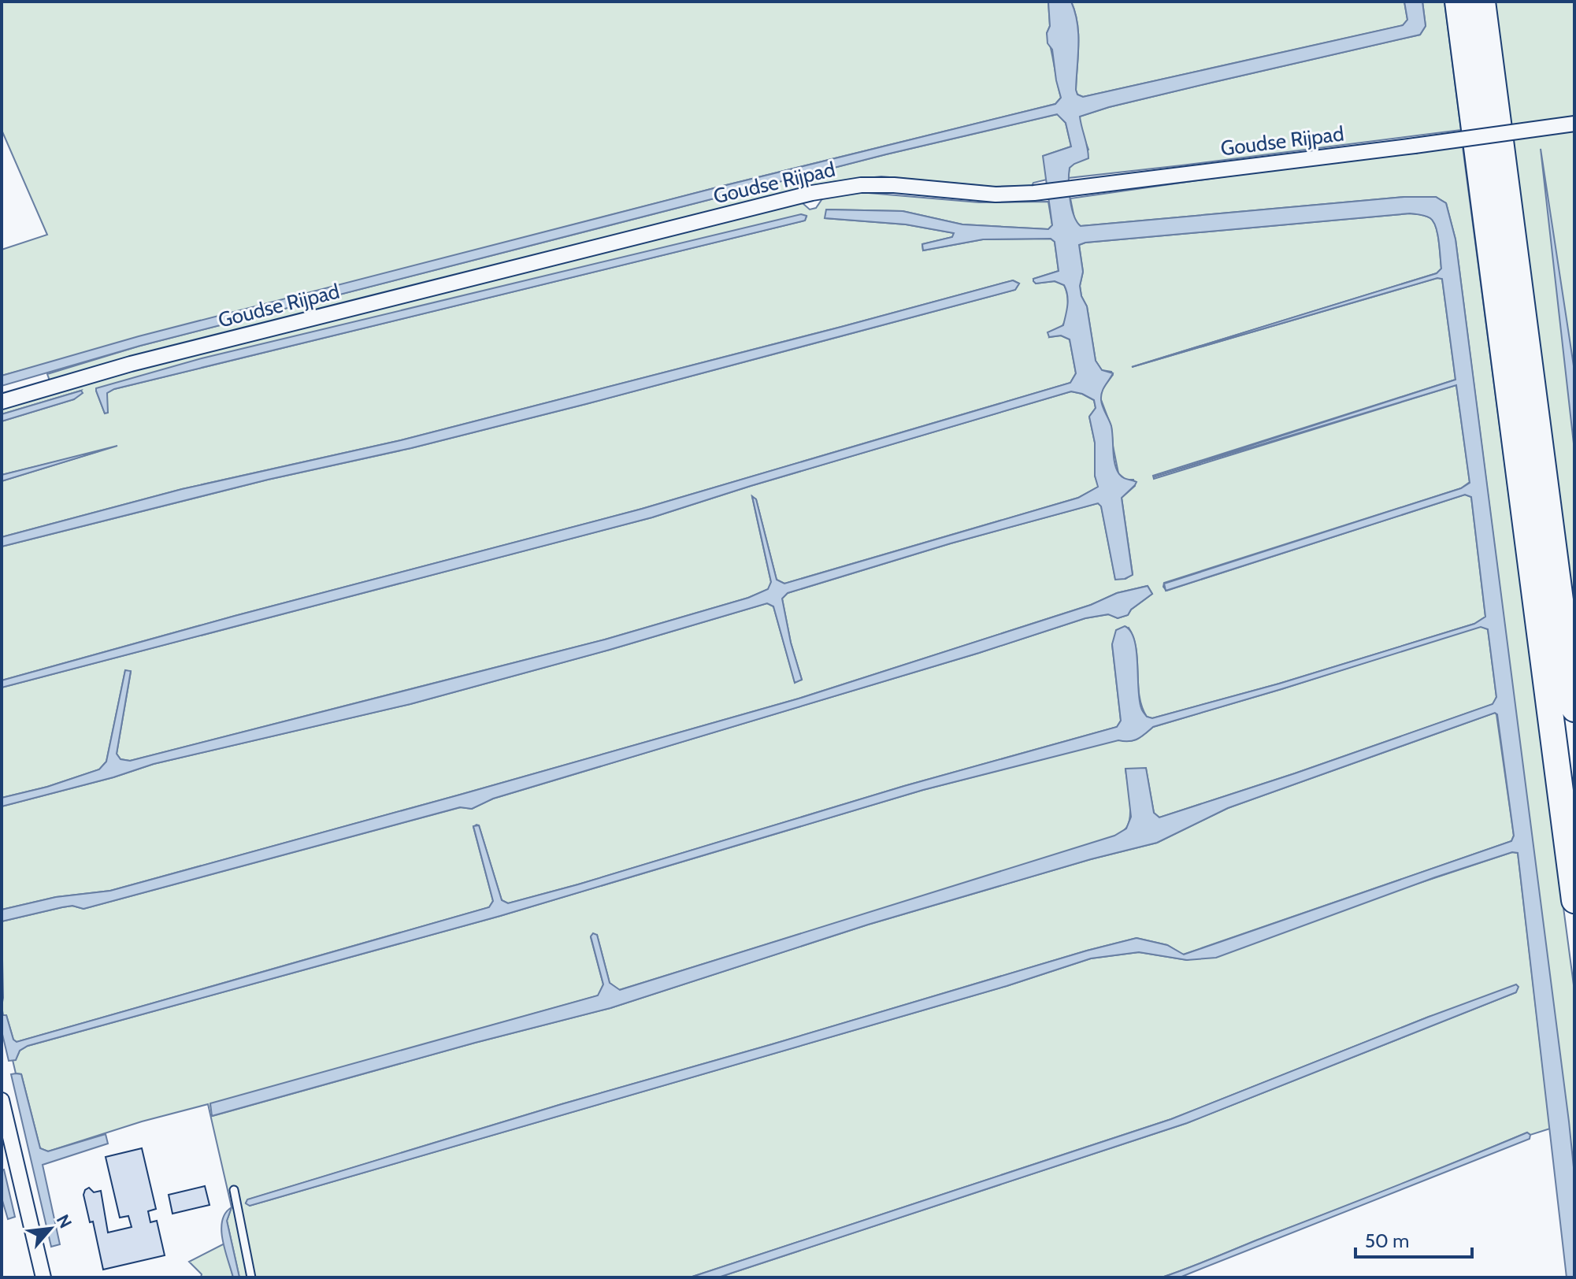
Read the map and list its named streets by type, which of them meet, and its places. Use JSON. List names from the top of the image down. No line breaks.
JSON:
{"streets":{"street":["Goudse Rijpad"]},"scale_bar":"50 m","north":"top right"}
